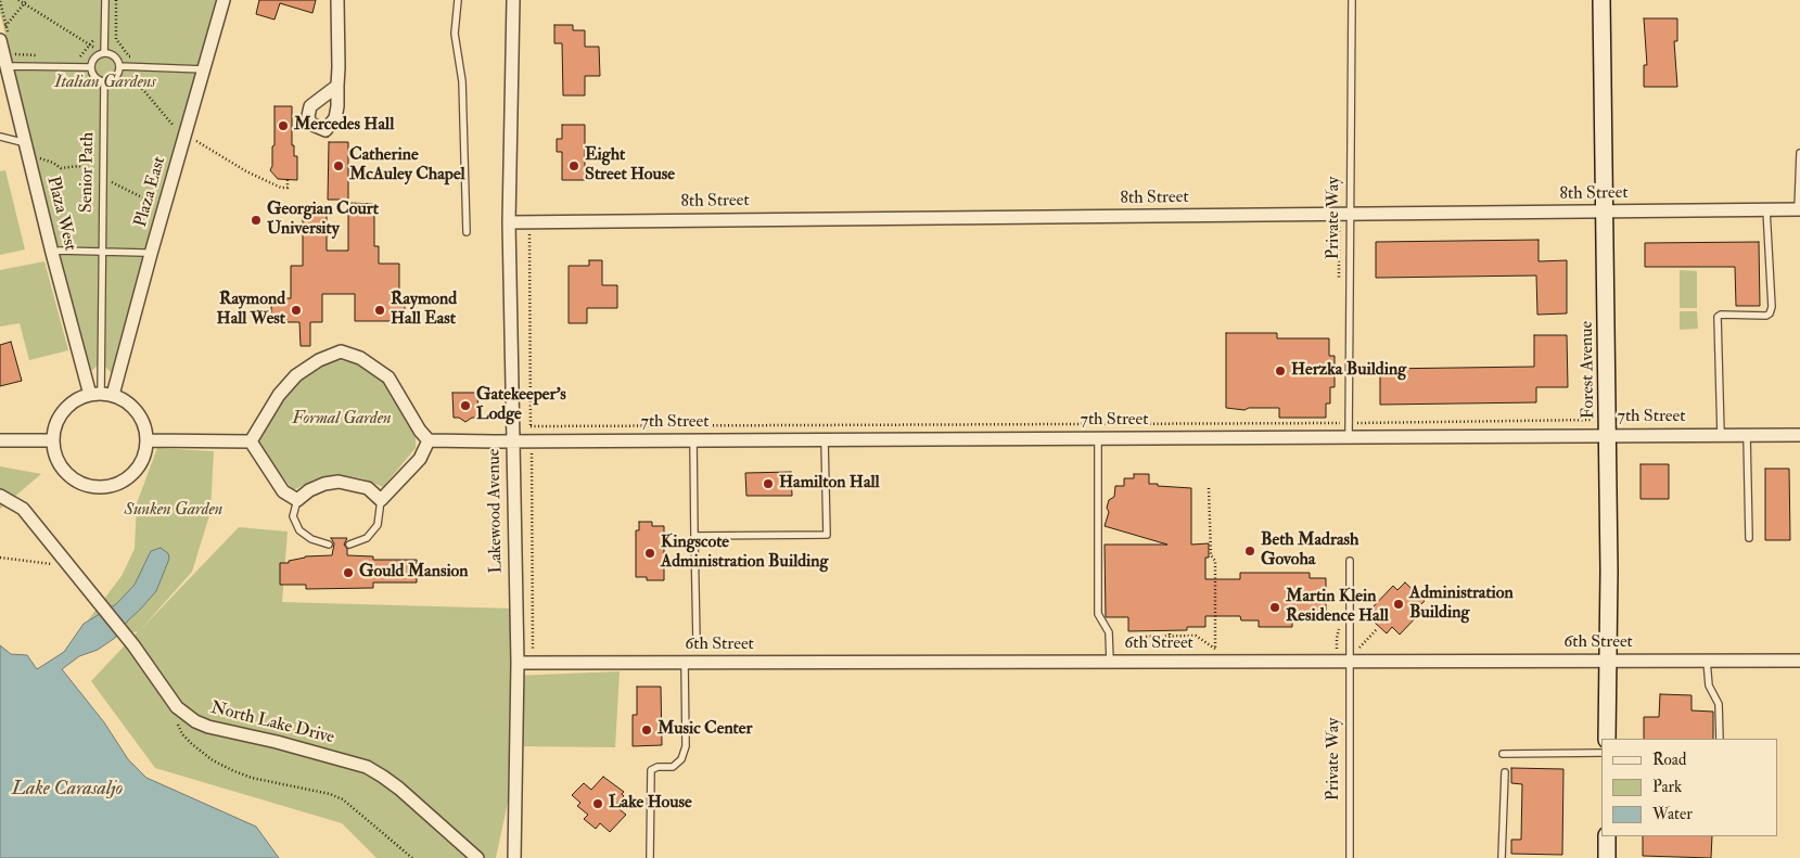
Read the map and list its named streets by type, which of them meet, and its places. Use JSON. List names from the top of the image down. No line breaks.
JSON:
{"streets":{"street":["Plaza East","8th Street","Plaza West","Forest Avenue","7th Street","Lakewood Avenue","6th Street","North Lake Drive"],"lane":["Senior Path","Private Way"]},"crossings":[["Senior Path","Plaza East"],["Senior Path","Plaza West"],["Plaza East","Plaza West"],["8th Street","Private Way"],["8th Street","Forest Avenue"],["8th Street","Lakewood Avenue"],["Private Way","7th Street"],["Private Way","6th Street"],["Forest Avenue","7th Street"],["Forest Avenue","6th Street"],["7th Street","Lakewood Avenue"],["Lakewood Avenue","6th Street"]],"water":["Lake Carasaljo"],"parks":["Italian Gardens","Formal Garden","Sunken Garden"],"places":["Mercedes Hall","Catherine McAuley Chapel","Eight Street House","Georgian Court University","Raymond Hall West","Raymond Hall East","Herzka Building","Gatekeeper's Lodge","Hamilton Hall","Beth Madrash Govoha","Kingscote Administration Building","Gould Mansion","Administration Building","Martin Klein Residence Hall","Music Center","Lake House"],"legend":["Road","Park","Water"]}
